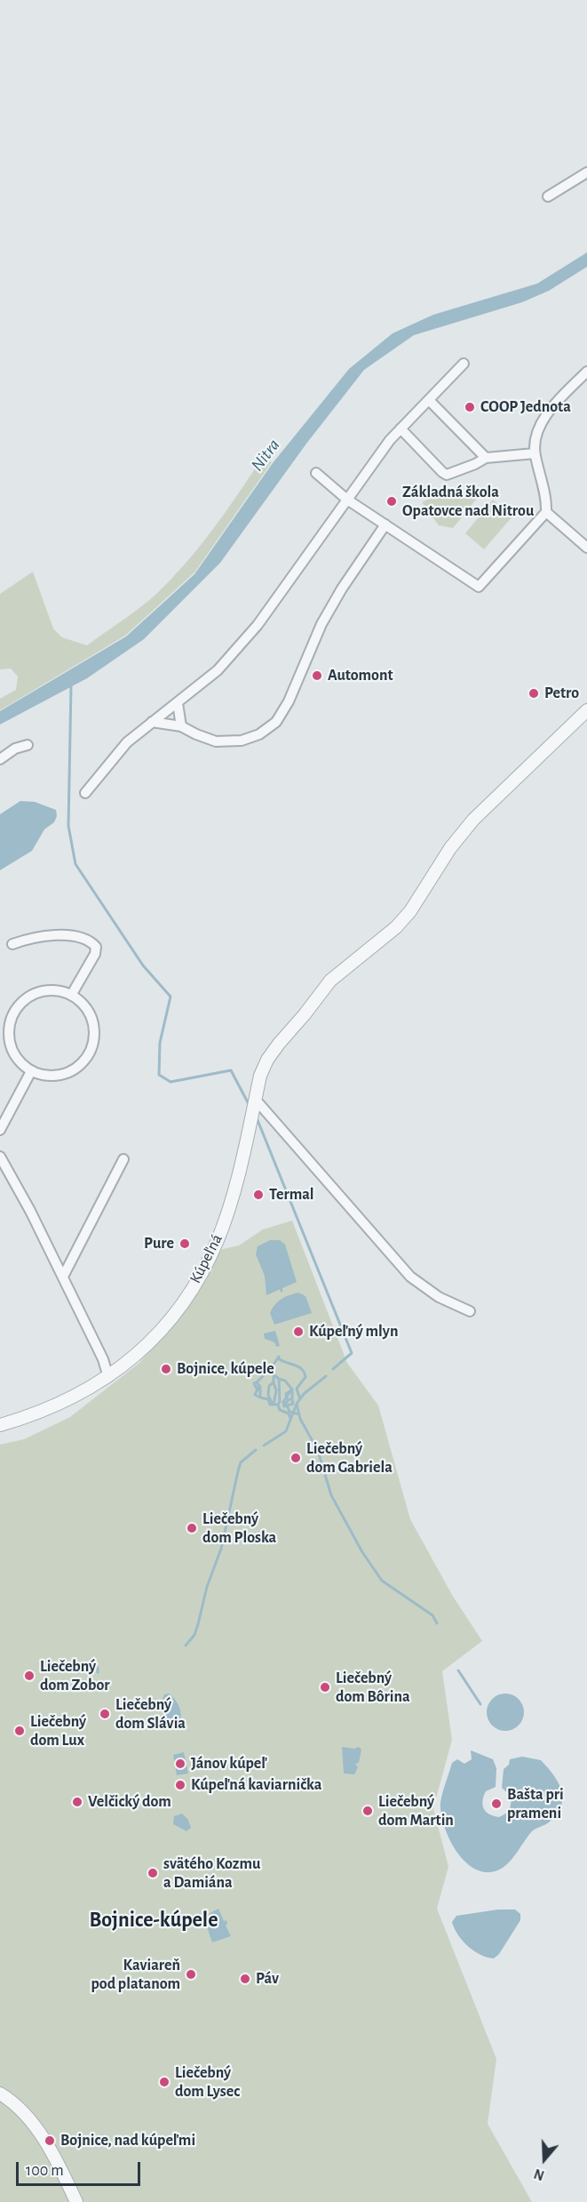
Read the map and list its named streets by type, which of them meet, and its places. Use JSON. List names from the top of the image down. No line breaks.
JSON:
{"streets":{"street":["Kúpeľná"]},"districts":["Bojnice-kúpele"],"water":["Nitra"],"places":["COOP Jednota","Základná škola Opatovce nad Nitrou","Automont","Petro","Termal","Pure","Kúpeľný mlyn","Bojnice, kúpele","Liečebný dom Gabriela","Liečebný dom Ploska","Liečebný dom Zobor","Liečebný dom Bôrina","Liečebný dom Slávia","Liečebný dom Lux","Jánov kúpeľ","Kúpeľná kaviarnička","Velčický dom","Bašta pri prameni","Liečebný dom Martin","svätého Kozmu a Damiána","Kaviareň pod platanom","Páv","Liečebný dom Lysec","Bojnice, nad kúpeľmi"],"scale_bar":"100 m","north":"bottom"}
